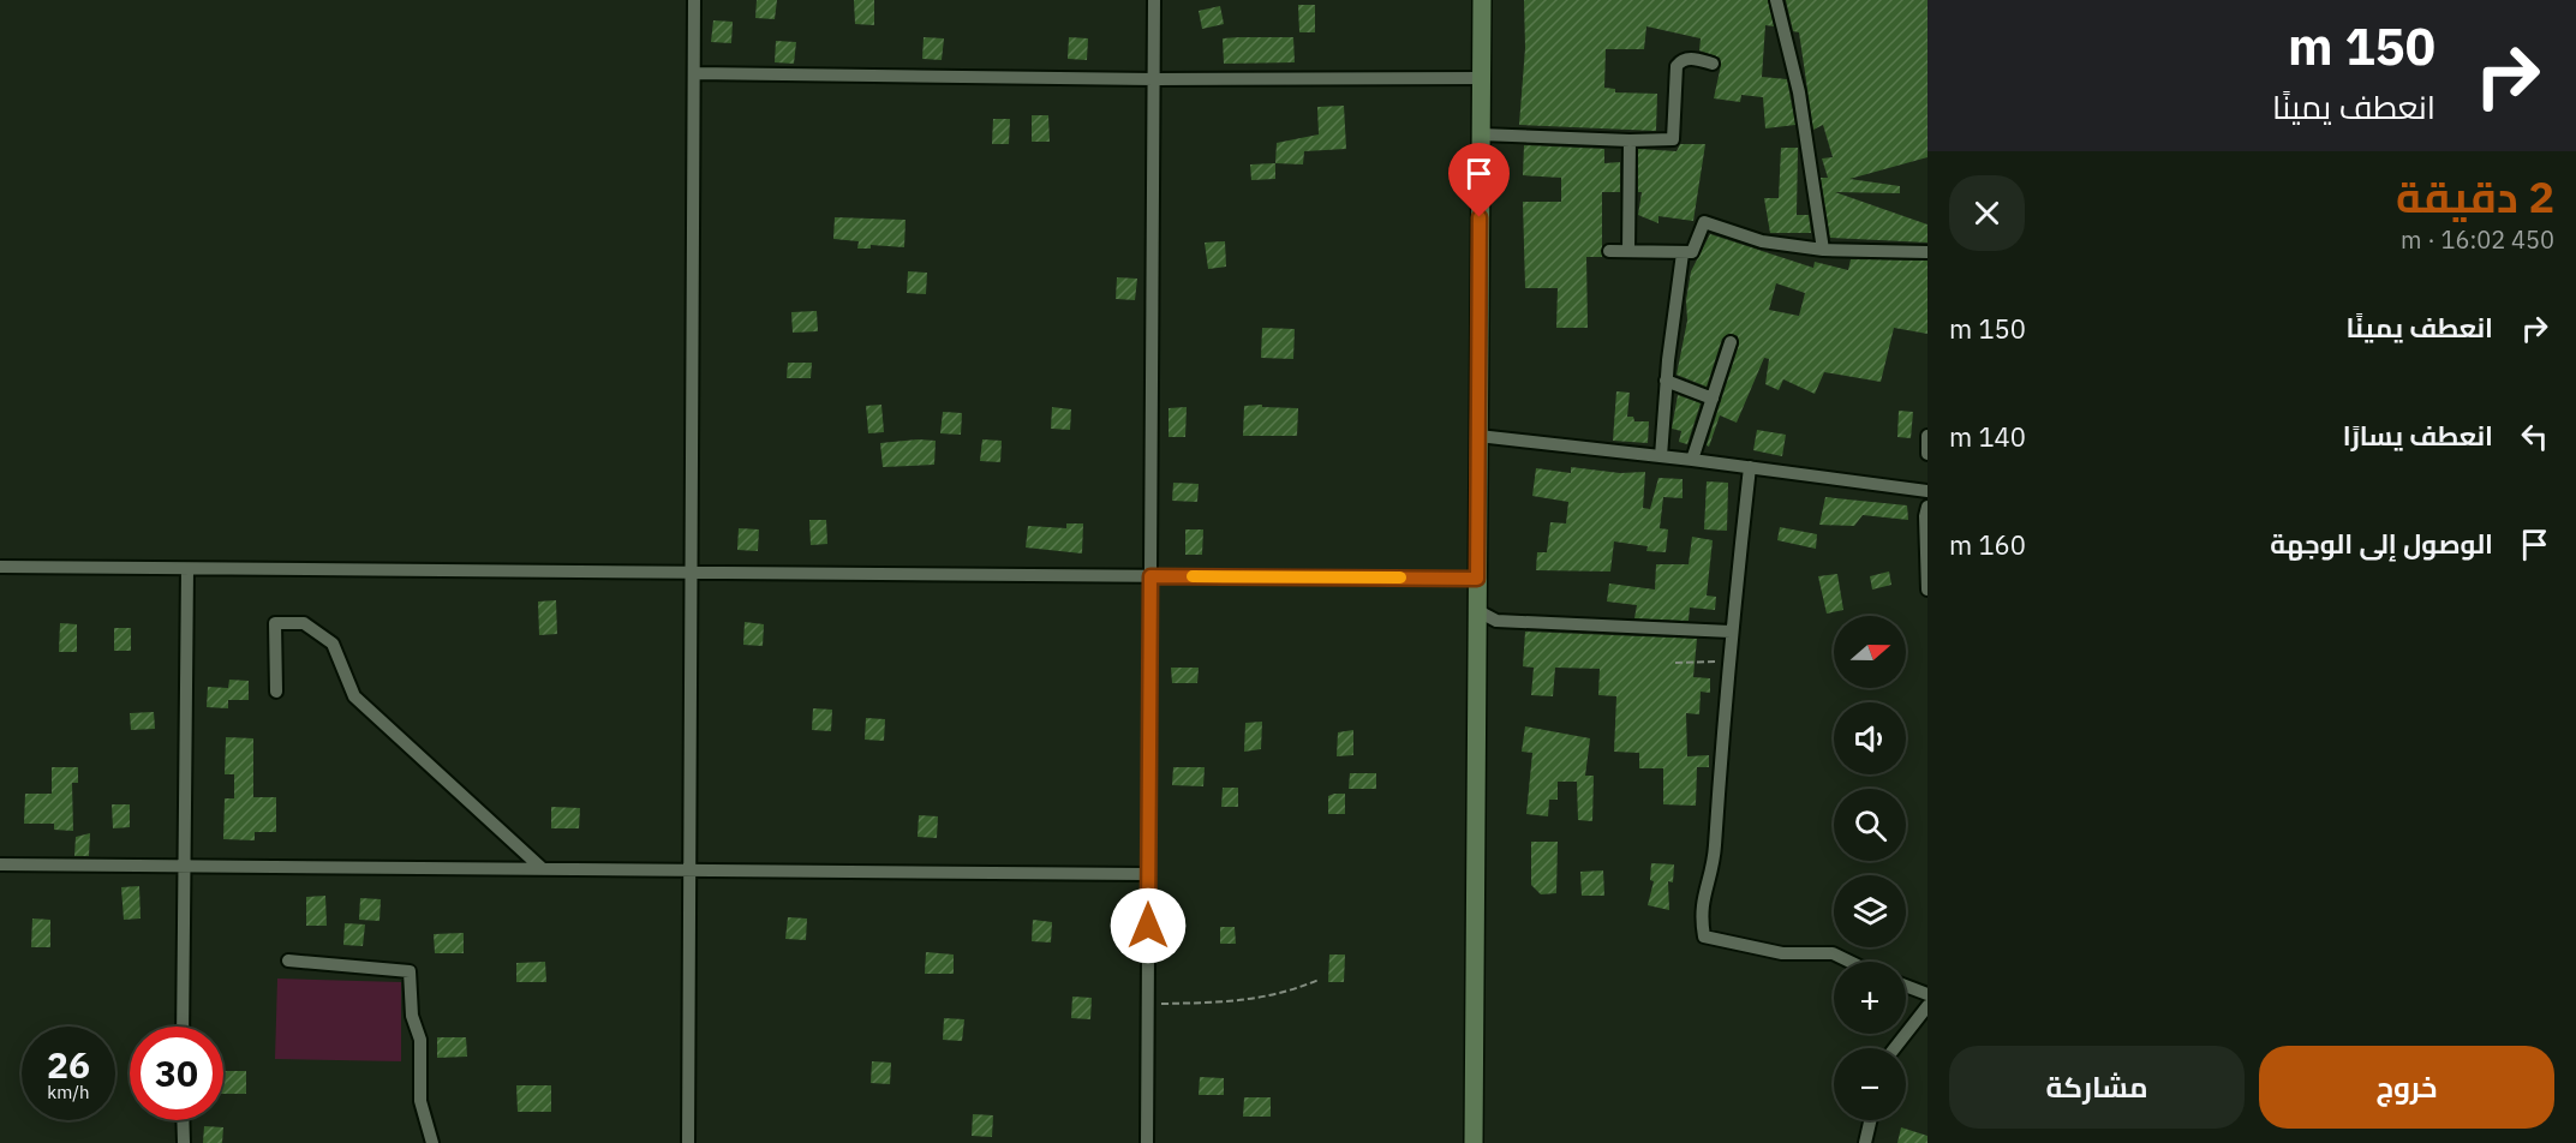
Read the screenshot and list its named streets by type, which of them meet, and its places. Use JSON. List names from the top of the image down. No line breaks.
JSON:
{"north":"right","page":{"turn":["150 m","انعطف يمينًا"],"heading":["2 دقيقة","450 m · 16:02"],"list":[{"name":"انعطف يمينًا","value":"150 m"},{"name":"انعطف يسارًا","value":"140 m"},{"name":"الوصول إلى الوجهة","value":"160 m"}],"map_buttons":["+","−"],"speed":"26 km/h","limit":"30","buttons":["خروج","مشاركة"]}}
